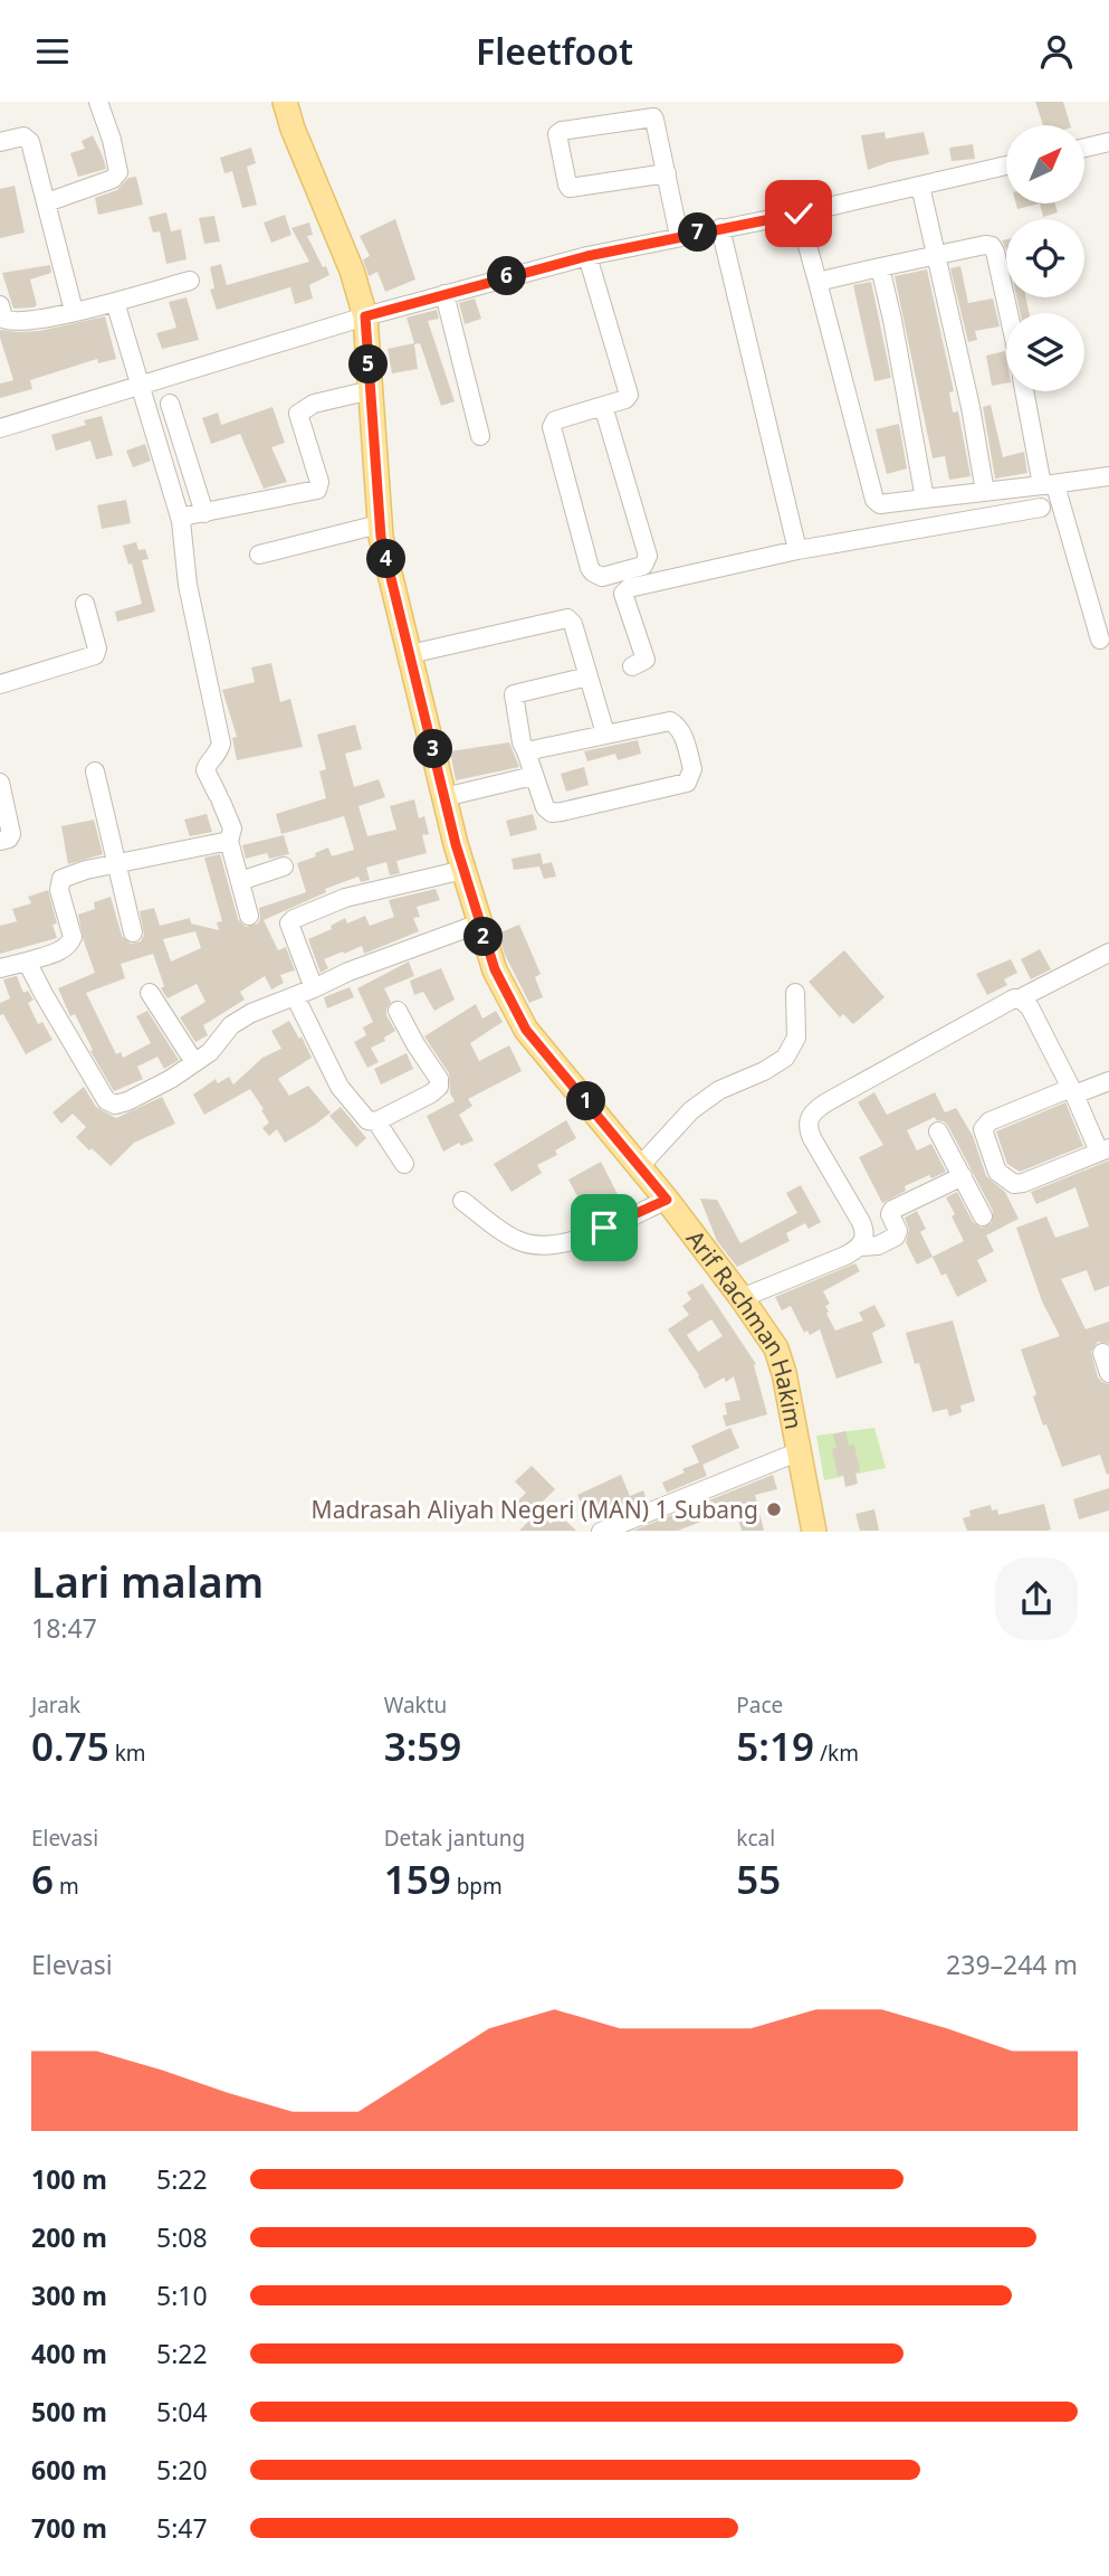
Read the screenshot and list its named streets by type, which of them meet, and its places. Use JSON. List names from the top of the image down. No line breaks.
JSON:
{"streets":{"main road":["Arif Rachman Hakim"]},"places":["Madrasah Aliyah Negeri (MAN) 1 Subang"],"north":"top right","page":{"header":"Fleetfoot","pins":["7","6","5","4","3","2","1"],"heading":["Lari malam","18:47"],"stats":[["Jarak","0.75 km"],["Waktu","3:59"],["Pace","5:19 /km"],["Elevasi","6 m"],["Detak jantung","159 bpm"],["kcal","55"]],"chart":["Elevasi","239–244 m"],"list":[{"name":"100 m","note":"5:22"},{"name":"200 m","note":"5:08"},{"name":"300 m","note":"5:10"},{"name":"400 m","note":"5:22"},{"name":"500 m","note":"5:04"},{"name":"600 m","note":"5:20"},{"name":"700 m","note":"5:47"}]}}
